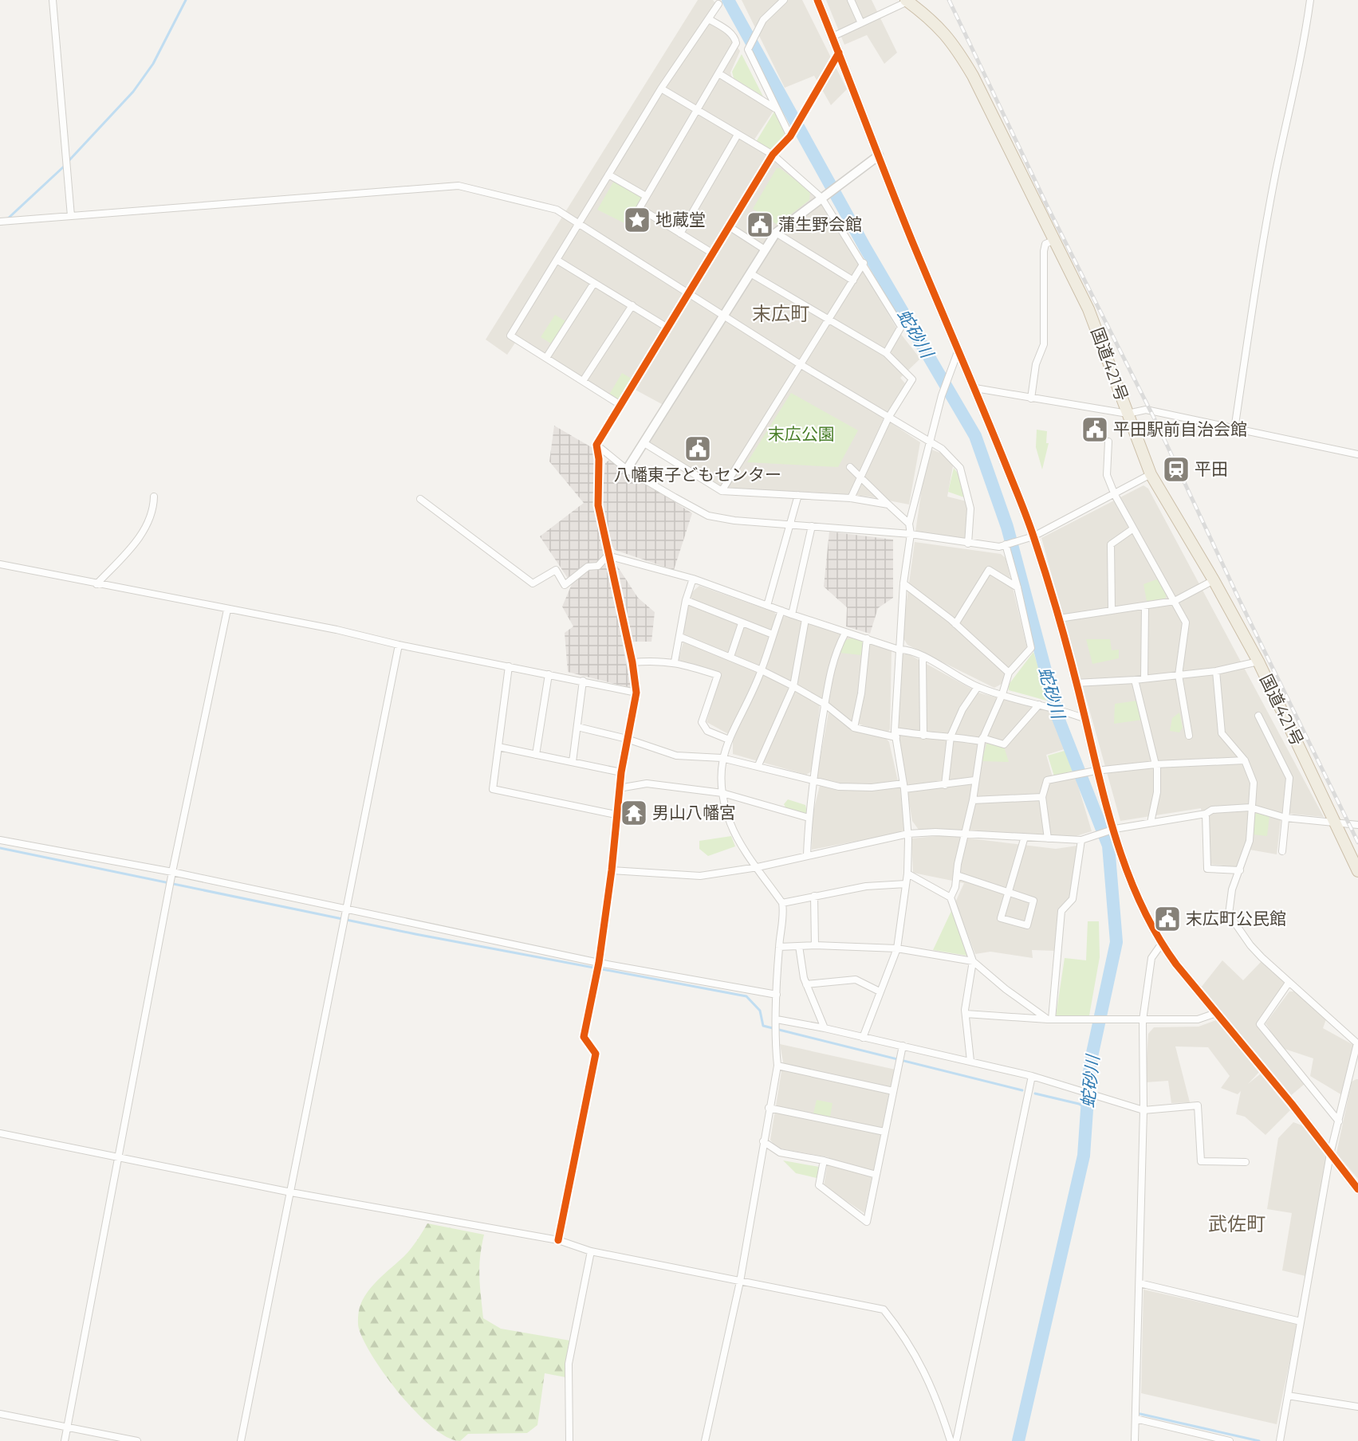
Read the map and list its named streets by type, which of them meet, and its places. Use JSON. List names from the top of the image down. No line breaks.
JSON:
{"streets":{"highway":["国道421号"]},"districts":["末広町","武佐町"],"water":["蛇砂川"],"parks":["末広公園"],"places":{"place":["地蔵堂"],"public building":["蒲生野会館","平田駅前自治会館","八幡東子どもセンター","末広町公民館"],"station":["平田"],"temple":["男山八幡宮"]}}
